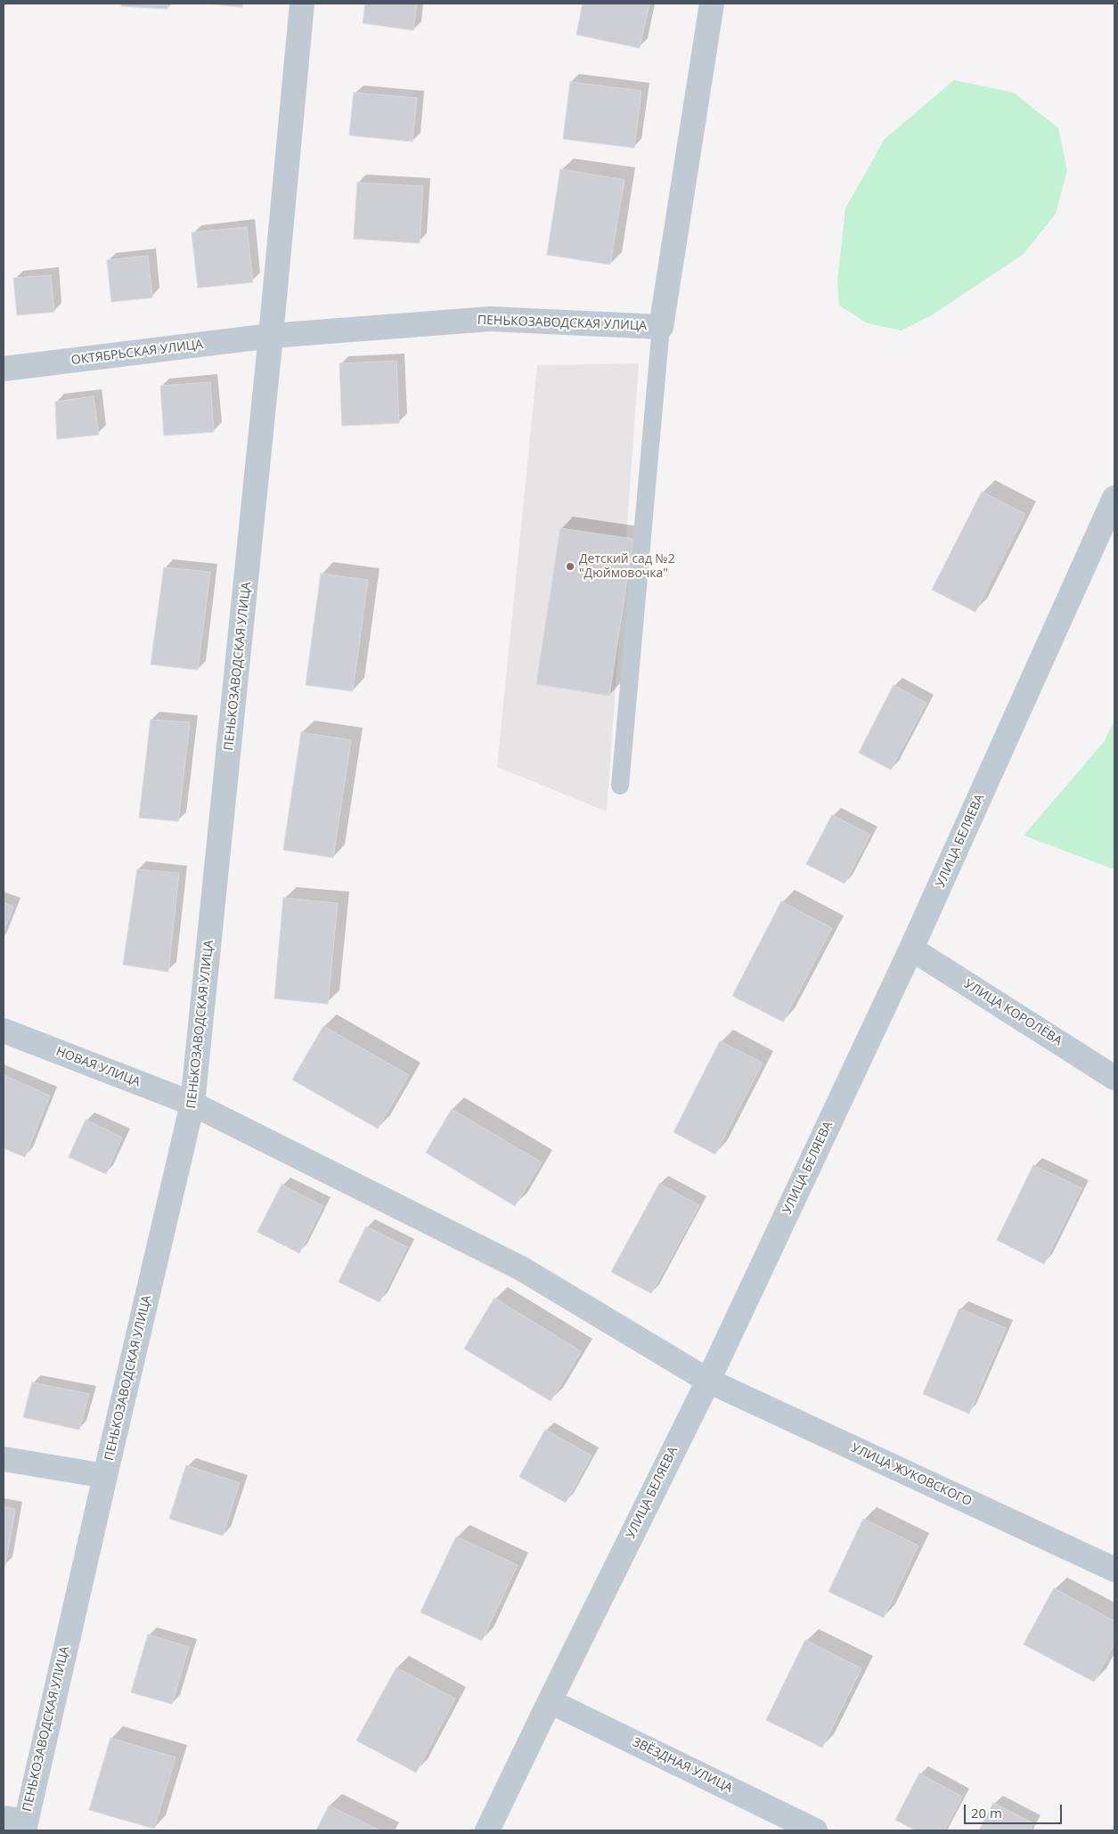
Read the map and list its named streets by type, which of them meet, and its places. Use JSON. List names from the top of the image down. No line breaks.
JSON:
{"streets":{"street":["ПЕНЬКОЗАВОДСКАЯ УЛИЦА","ОКТЯБРЬСКАЯ УЛИЦА","УЛИЦА БЕЛЯЕВА","УЛИЦА КОРОЛЁВА","НОВАЯ УЛИЦА","УЛИЦА ЖУКОВСКОГО","ЗВЁЗДНАЯ УЛИЦА"]},"crossings":[["ПЕНЬКОЗАВОДСКАЯ УЛИЦА","ОКТЯБРЬСКАЯ УЛИЦА"],["ПЕНЬКОЗАВОДСКАЯ УЛИЦА","НОВАЯ УЛИЦА"],["УЛИЦА БЕЛЯЕВА","УЛИЦА КОРОЛЁВА"],["УЛИЦА БЕЛЯЕВА","НОВАЯ УЛИЦА"],["УЛИЦА БЕЛЯЕВА","УЛИЦА ЖУКОВСКОГО"],["УЛИЦА БЕЛЯЕВА","ЗВЁЗДНАЯ УЛИЦА"],["НОВАЯ УЛИЦА","УЛИЦА ЖУКОВСКОГО"]],"places":["Детский сад №2 \"Дюймовочка\""],"scale_bar":"20 m"}
